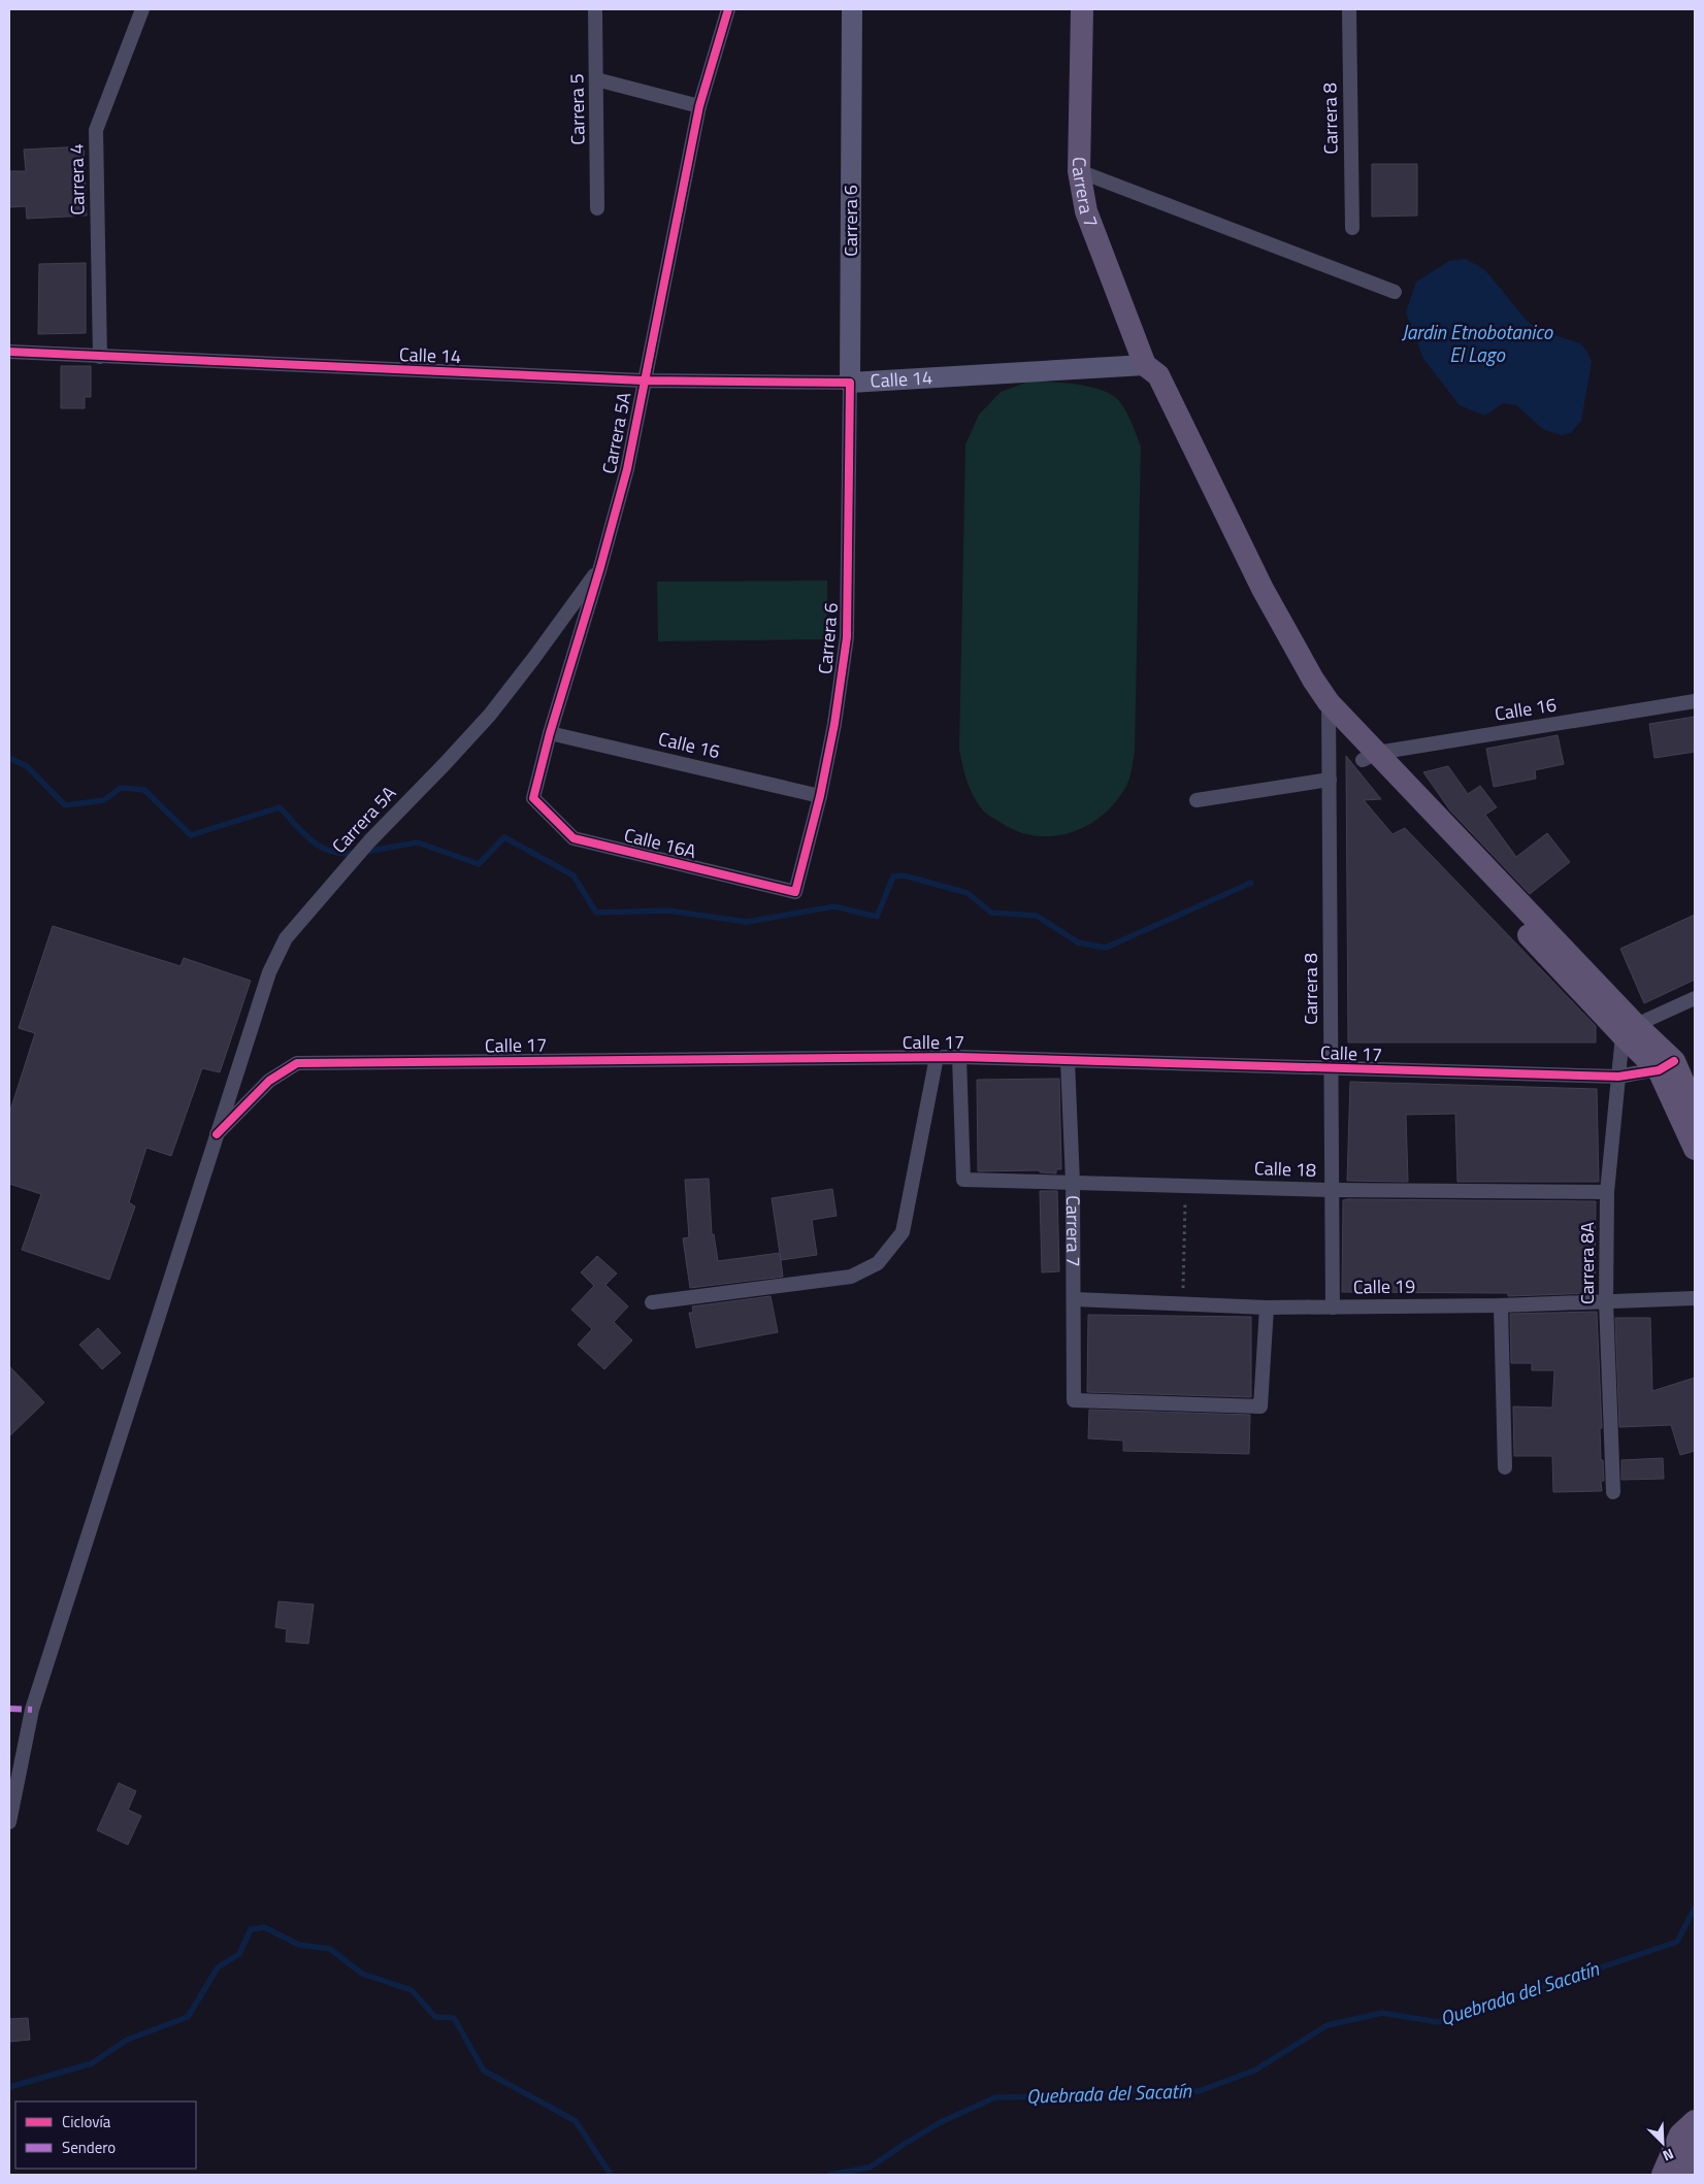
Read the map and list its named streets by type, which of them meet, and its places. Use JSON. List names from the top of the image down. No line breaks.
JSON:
{"streets":{"main road":["Carrera 7","Carrera 6","Calle 14"],"street":["Carrera 5","Carrera 8","Carrera 4","Carrera 5A","Calle 16","Calle 16A","Calle 17","Calle 18","Carrera 8A","Calle 19"]},"crossings":[["Carrera 8","Carrera 7"],["Carrera 8","Calle 17"],["Carrera 8","Calle 18"],["Carrera 8","Calle 19"],["Carrera 4","Calle 14"],["Carrera 7","Calle 14"],["Carrera 7","Calle 16"],["Carrera 7","Calle 17"],["Carrera 7","Calle 18"],["Carrera 7","Carrera 8A"],["Carrera 7","Calle 19"],["Carrera 6","Calle 14"],["Carrera 6","Calle 16"],["Carrera 6","Calle 16A"],["Calle 14","Carrera 5A"],["Carrera 5A","Calle 16"],["Carrera 5A","Calle 16A"],["Carrera 5A","Calle 17"],["Calle 17","Calle 18"],["Calle 17","Carrera 8A"],["Calle 18","Carrera 8A"],["Carrera 8A","Calle 19"]],"water":["Jardin Etnobotanico El Lago","Quebrada del Sacatín"],"legend":["Ciclovía","Sendero"],"north":"bottom right"}
